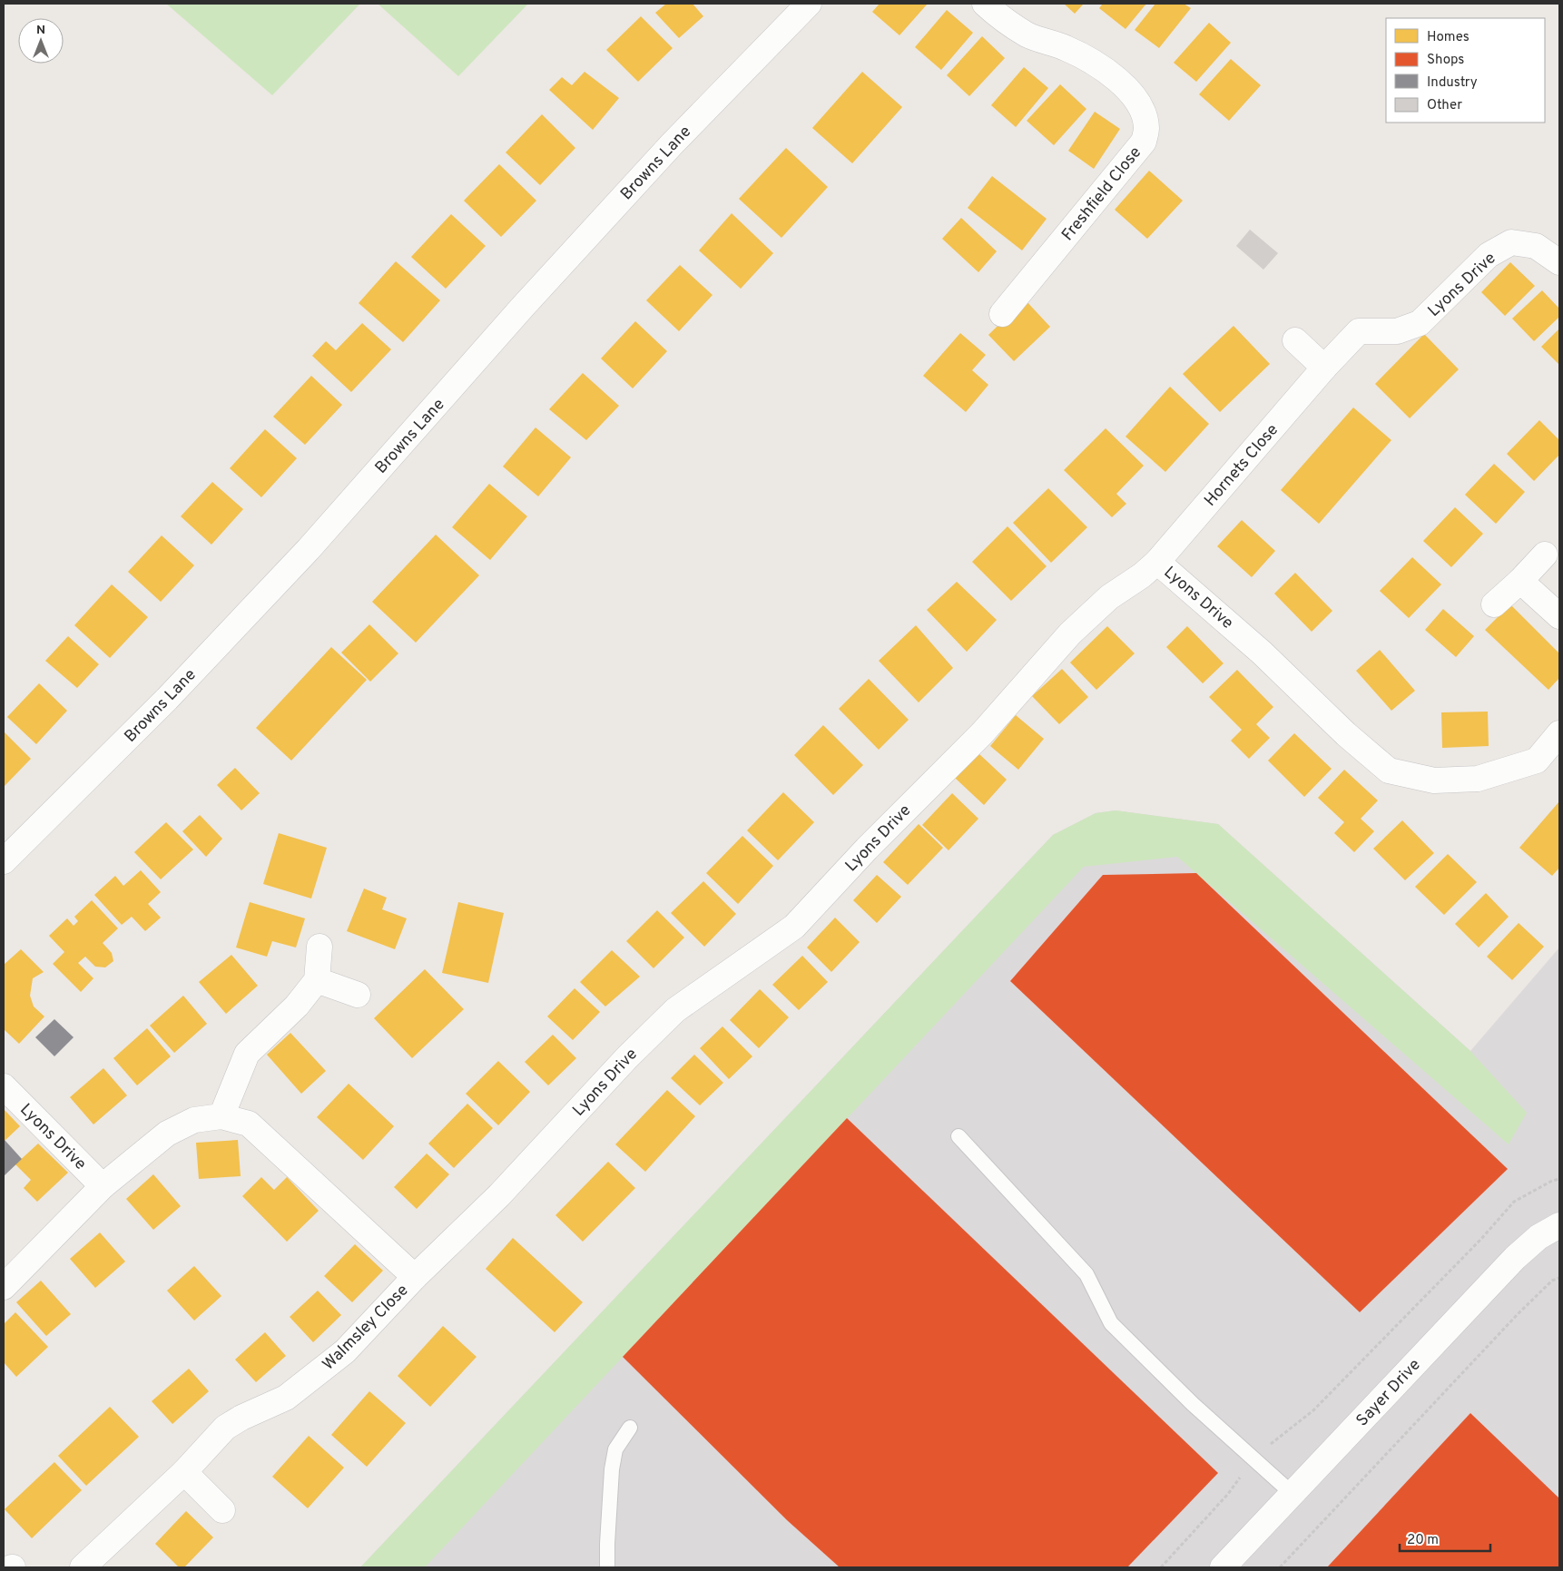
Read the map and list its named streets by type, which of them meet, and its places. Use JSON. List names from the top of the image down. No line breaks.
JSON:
{"streets":{"street":["Browns Lane","Freshfield Close","Lyons Drive","Hornets Close","Walmsley Close","Sayer Drive"]},"crossings":[["Lyons Drive","Hornets Close"],["Lyons Drive","Walmsley Close"]],"legend":["Homes","Shops","Industry","Other"],"scale_bar":"20 m","north":"top"}
